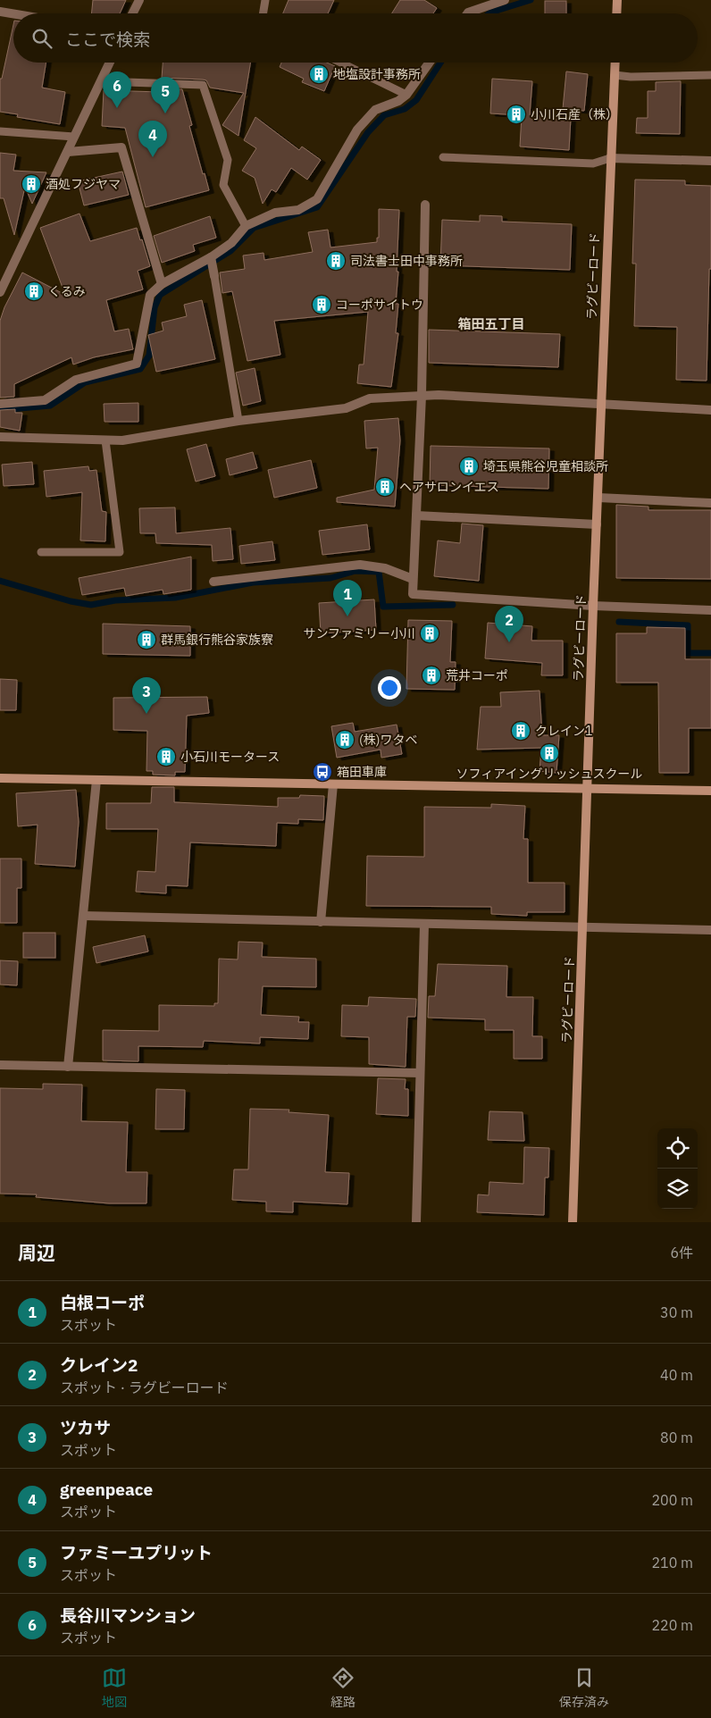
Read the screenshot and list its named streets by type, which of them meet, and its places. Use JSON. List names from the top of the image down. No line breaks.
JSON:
{"streets":{"street":["ラグビーロード"]},"districts":["箱田五丁目"],"places":{"building":["地塩設計事務所","小川石産（株）","酒処フジヤマ","司法書士田中事務所","くるみ","コーポサイトウ","埼玉県熊谷児童相談所","ヘアサロンイエス","サンファミリー小川","群馬銀行熊谷家族寮","荒井コーポ","クレイン1","(株)ワタベ","ソフィアイングリッシュスクール","小石川モータース"],"bus stop":["箱田車庫"]},"page":{"search":"ここで検索","pins":["6","5","4","1","2","3"],"heading":["周辺","6件"],"list":[{"mark":"1","name":"白根コーポ","note":"スポット","value":"30 m"},{"mark":"2","name":"クレイン2","note":"スポット · ラグビーロード","value":"40 m"},{"mark":"3","name":"ツカサ","note":"スポット","value":"80 m"},{"mark":"4","name":"greenpeace","note":"スポット","value":"200 m"},{"mark":"5","name":"ファミーユプリット","note":"スポット","value":"210 m"},{"mark":"6","name":"長谷川マンション","note":"スポット","value":"220 m"}],"nav":["地図","経路","保存済み"]}}
